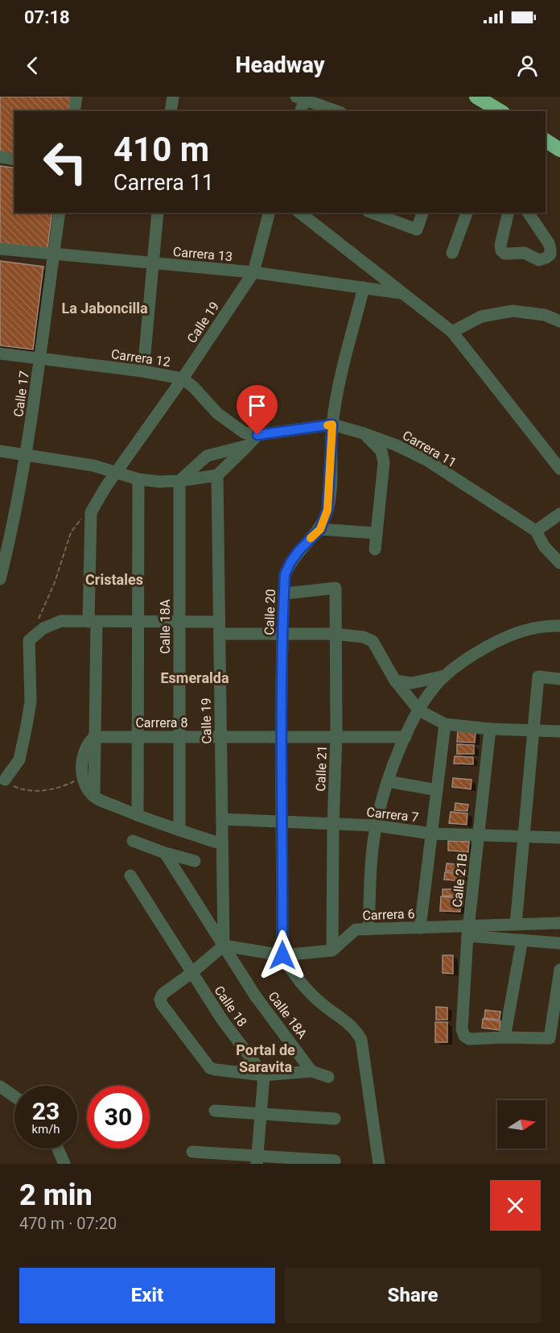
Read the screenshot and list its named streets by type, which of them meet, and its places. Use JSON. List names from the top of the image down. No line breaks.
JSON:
{"streets":{"street":["Carrera 13","Calle 19","Carrera 12","Calle 17","Carrera 11","Calle 20","Calle 18A","Carrera 8","Calle 21","Carrera 7","Calle 21B","Carrera 6","Calle 18"]},"crossings":[["Carrera 13","Calle 19"],["Carrera 13","Calle 17"],["Carrera 13","Calle 20"],["Calle 19","Carrera 12"],["Calle 19","Calle 18A"],["Calle 19","Carrera 8"],["Calle 19","Carrera 7"],["Carrera 12","Calle 17"],["Carrera 12","Carrera 11"],["Carrera 11","Calle 20"],["Calle 20","Carrera 8"],["Calle 20","Calle 21"],["Calle 20","Carrera 7"],["Calle 18A","Carrera 8"],["Carrera 8","Calle 21"],["Calle 21","Carrera 7"],["Calle 21","Carrera 6"],["Carrera 7","Calle 21B"],["Calle 21B","Carrera 6"]],"districts":["La Jaboncilla","Cristales","Esmeralda","Portal de Saravita"],"north":"right","page":{"status":"07:18","header":"Headway","turn":["410 m","Carrera 11"],"speed":"23 km/h","limit":"30","heading":["2 min","470 m · 07:20"],"buttons":["Exit","Share"]}}
